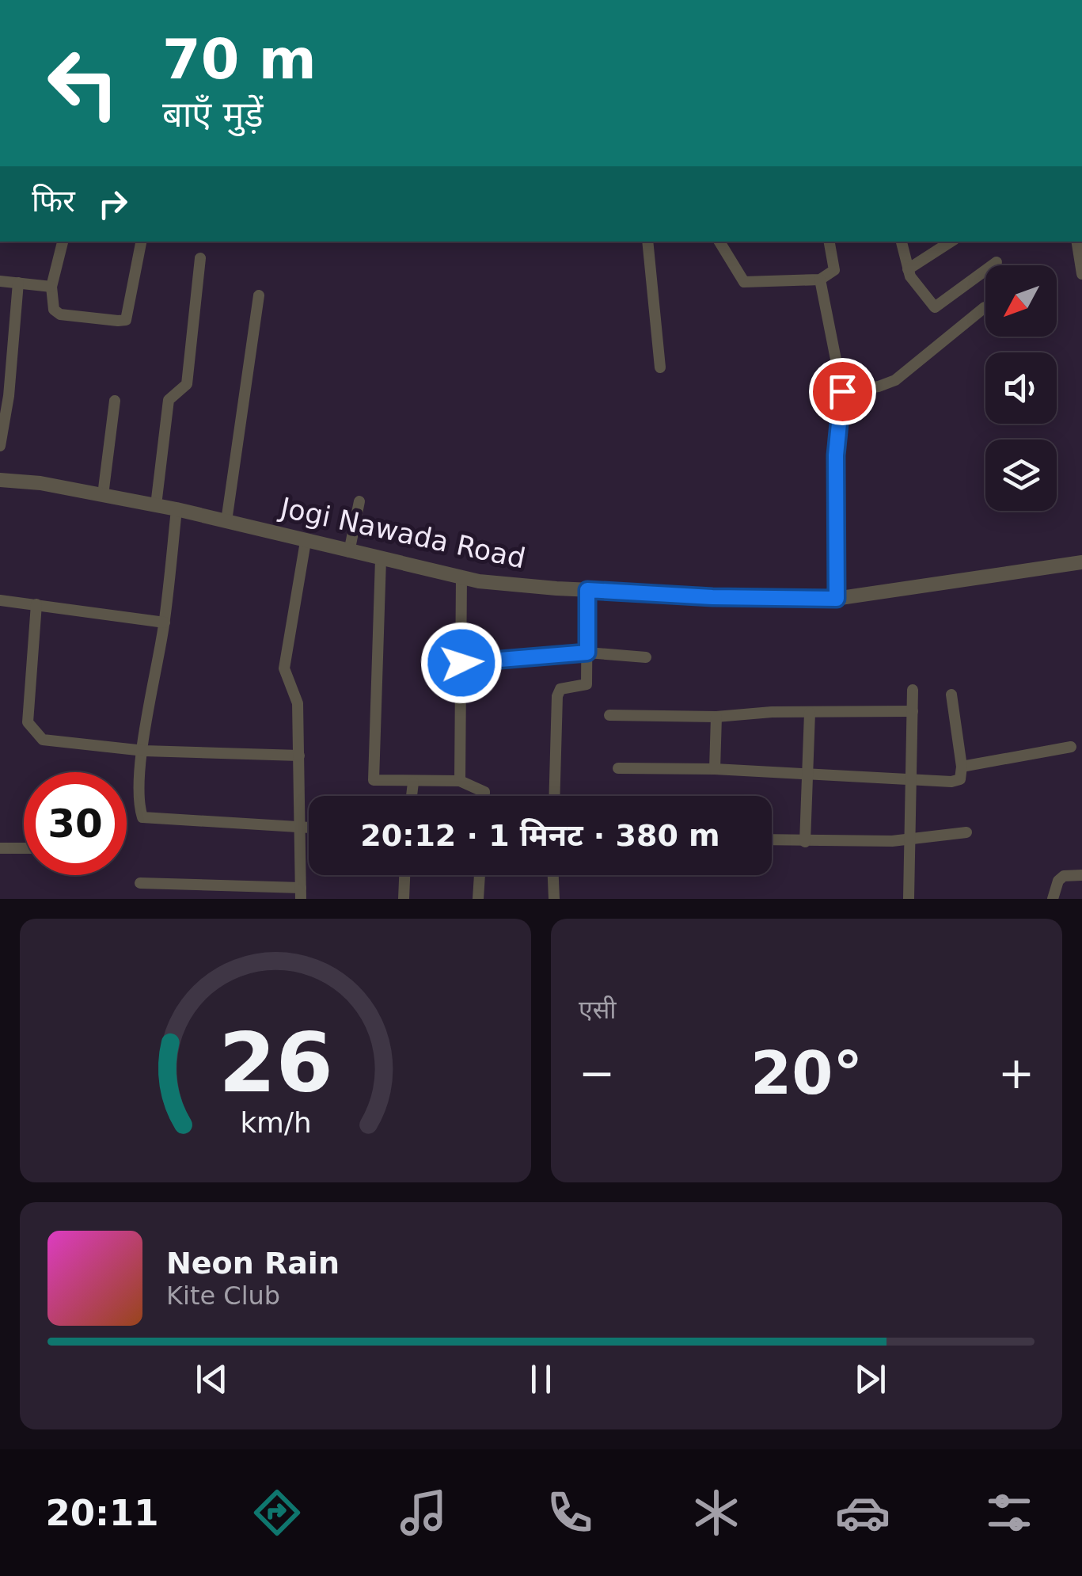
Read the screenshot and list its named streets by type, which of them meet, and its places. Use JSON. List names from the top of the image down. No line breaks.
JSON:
{"streets":{"street":["Jogi Nawada Road"]},"north":"bottom left","page":{"turn":["70 m","बाएँ मुड़ें"],"then":"फिर","limit":"30","trip":"20:12 · 1 मिनट · 380 m","tile":"एसी","heat":["−","20°","+"],"song":["Neon Rain","Kite Club"],"tabs":"20:11","gauge":["26","km/h"]}}
